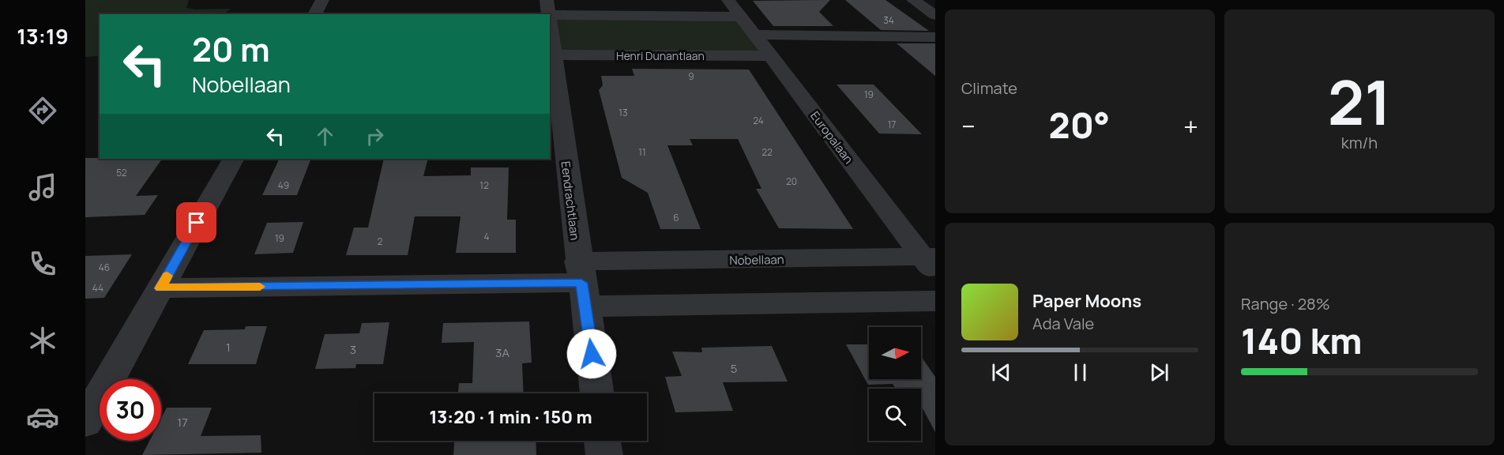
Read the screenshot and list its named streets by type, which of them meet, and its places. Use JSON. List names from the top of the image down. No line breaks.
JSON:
{"streets":{"street":["Henri Dunantlaan","Europalaan","Eendrachtlaan","Nobellaan"]},"crossings":[["Henri Dunantlaan","Europalaan"],["Henri Dunantlaan","Eendrachtlaan"],["Europalaan","Nobellaan"],["Eendrachtlaan","Nobellaan"]],"house_numbers":["34","9","19","13","24","17","11","22","52","20","49","12","6","4","19","2","46","44","1","3","3A","5","17"],"north":"right","page":{"tabs":"13:19","tile":["Climate",["21","km/h"],["Range · 28%","140 km"]],"turn":["20 m","Nobellaan"],"heat":["−","20°","+"],"song":["Paper Moons","Ada Vale"],"limit":"30","trip":"13:20 · 1 min · 150 m"}}
